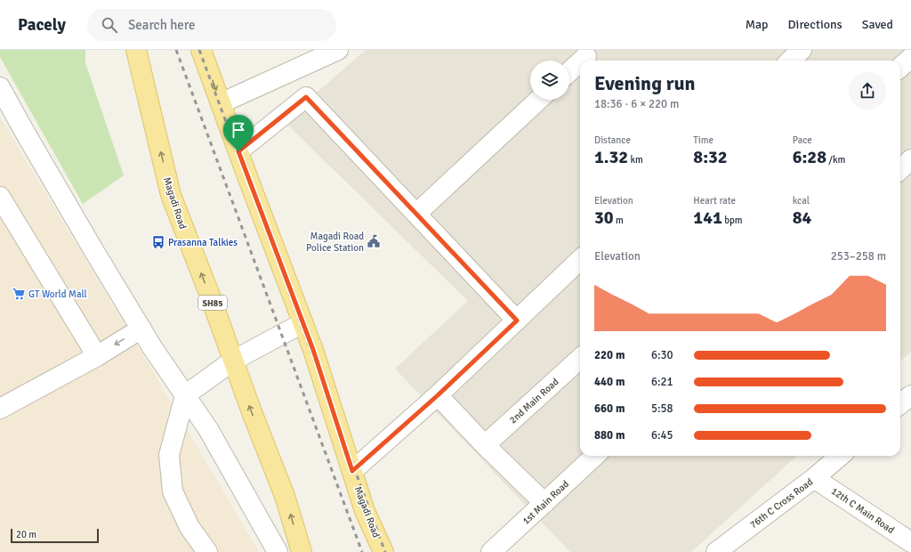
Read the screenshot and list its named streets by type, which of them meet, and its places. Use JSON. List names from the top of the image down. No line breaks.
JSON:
{"streets":{"main road":["Magadi Road","SH85"],"street":["2nd Main Road","1st Main Road","76th C Cross Road","12th C Main Road"]},"crossings":[["76th C Cross Road","12th C Main Road"]],"places":{"public building":["Magadi Road Police Station"],"bus stop":["Prasanna Talkies"],"supermarket":["GT World Mall"]},"scale_bar":"20 m","page":{"header":"Pacely","search":"Search here","nav":["Map","Directions","Saved"],"heading":["Evening run","18:36 · 6 × 220 m"],"stats":[["Distance","1.32 km"],["Time","8:32"],["Pace","6:28 /km"],["Elevation","30 m"],["Heart rate","141 bpm"],["kcal","84"]],"chart":["Elevation","253–258 m"],"list":[{"name":"220 m","note":"6:30"},{"name":"440 m","note":"6:21"},{"name":"660 m","note":"5:58"},{"name":"880 m","note":"6:45"}],"scale":"20 m"}}
